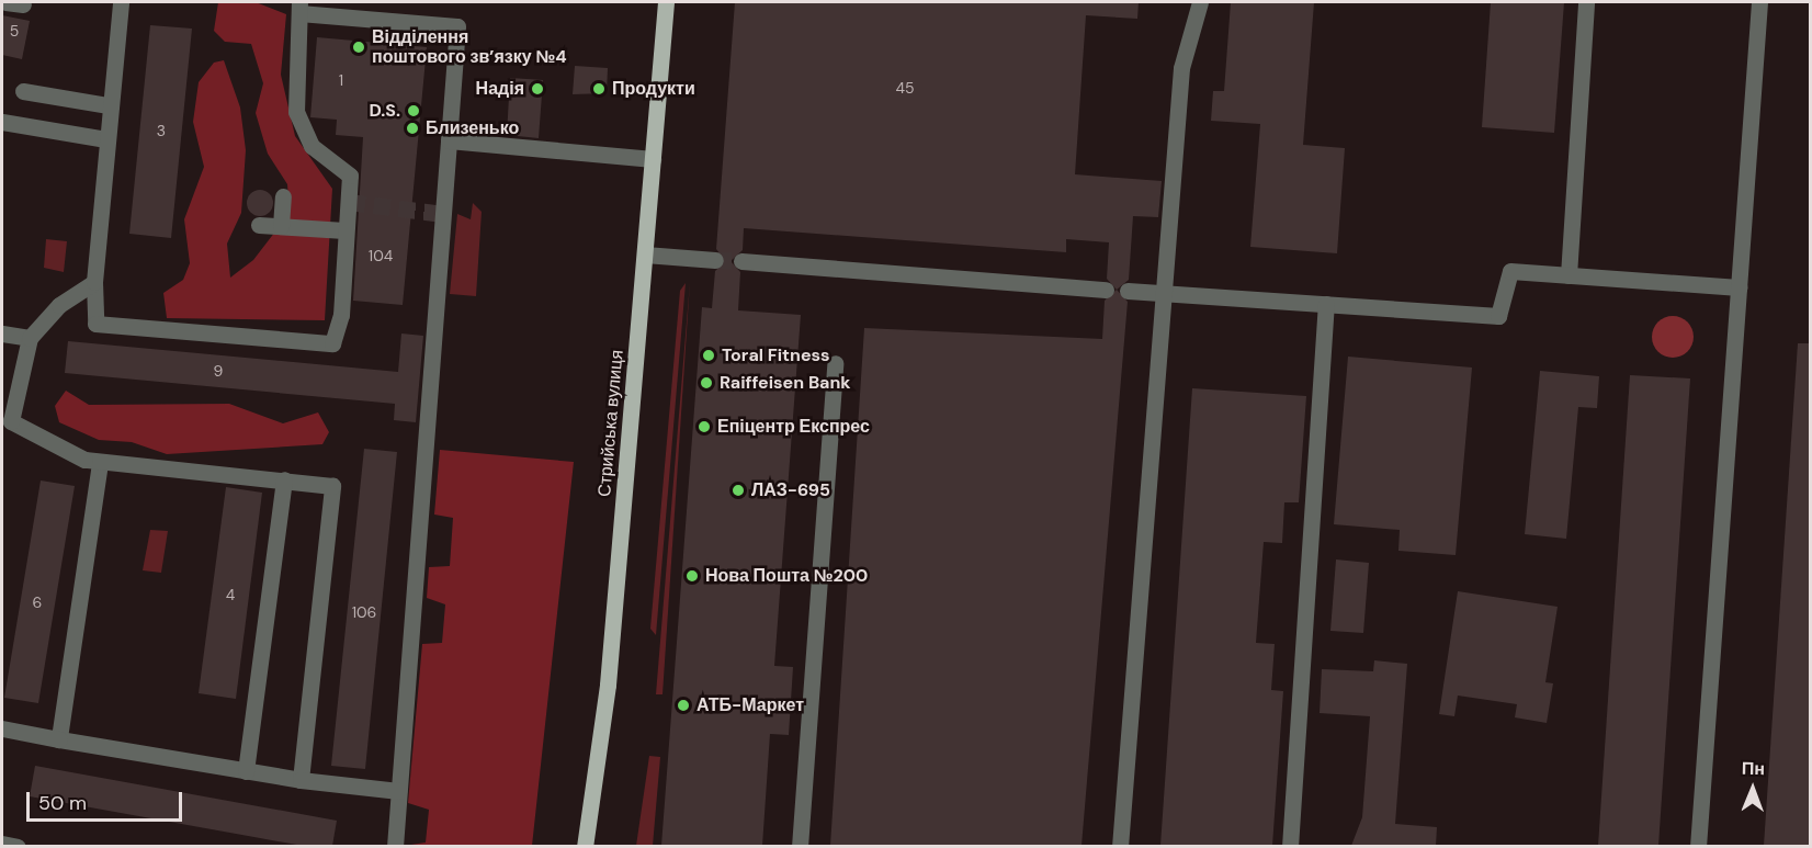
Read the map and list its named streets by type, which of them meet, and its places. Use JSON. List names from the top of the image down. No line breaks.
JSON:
{"streets":{"main road":["Стрийська вулиця"]},"places":["Відділення поштового зв’язку №4","Надія","Продукти","D.S.","Близенько","Toral Fitness","Raiffeisen Bank","Епіцентр Експрес","ЛАЗ-695","Нова Пошта №200","АТБ-Маркет"],"house_numbers":["5","1","45","3","104","9","4","6","106"],"scale_bar":"50 m","north":"top"}
